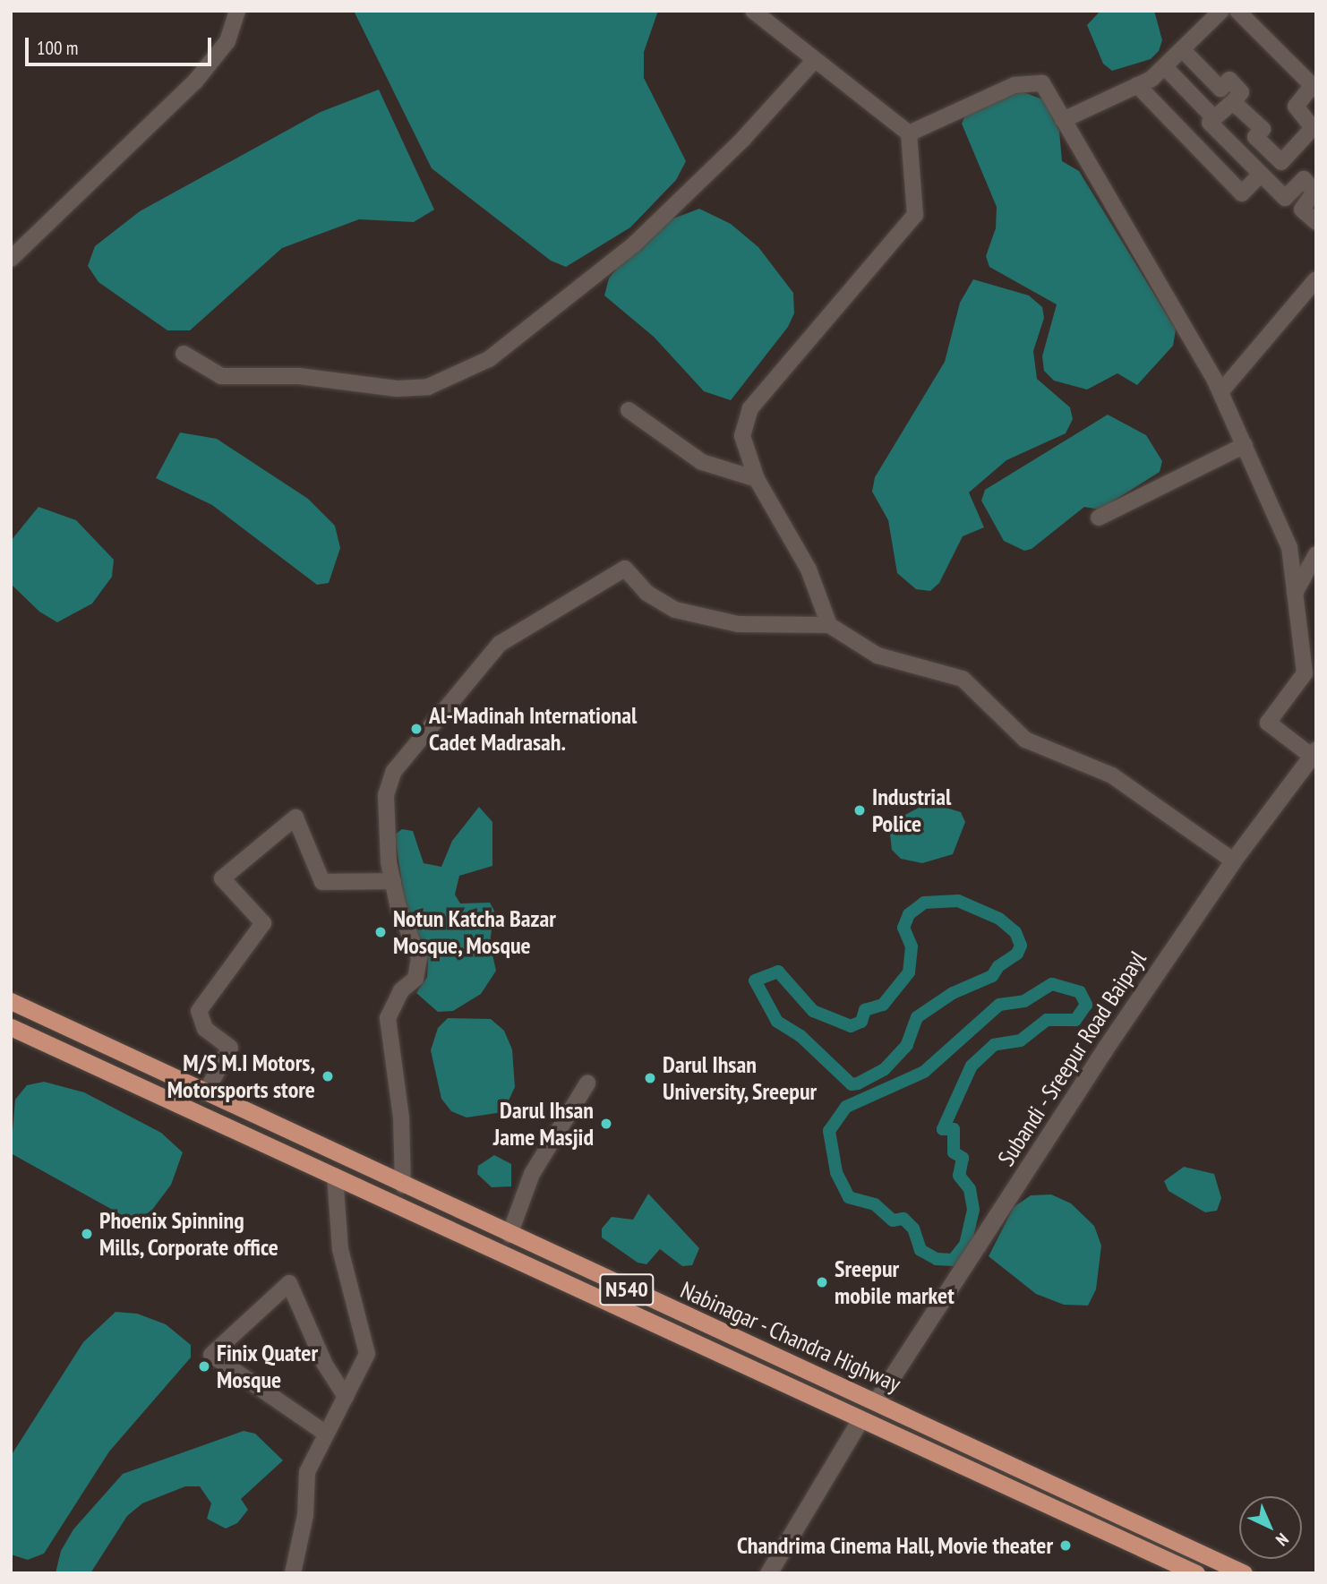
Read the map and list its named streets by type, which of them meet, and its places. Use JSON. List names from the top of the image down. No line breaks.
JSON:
{"streets":{"highway":["N540","Nabinagar - Chandra Highway"],"street":["Subandi - Sreepur Road Baipayl"]},"crossings":[["Subandi - Sreepur Road Baipayl","Nabinagar - Chandra Highway"]],"places":["Al-Madinah International Cadet Madrasah.","Industrial Police","Notun Katcha Bazar Mosque, Mosque","M/S M.I Motors, Motorsports store","Darul Ihsan University, Sreepur","Darul Ihsan Jame Masjid","Phoenix Spinning Mills, Corporate office","Sreepur mobile market","Finix Quater Mosque","Chandrima Cinema Hall, Movie theater"],"scale_bar":"100 m","north":"bottom right"}
